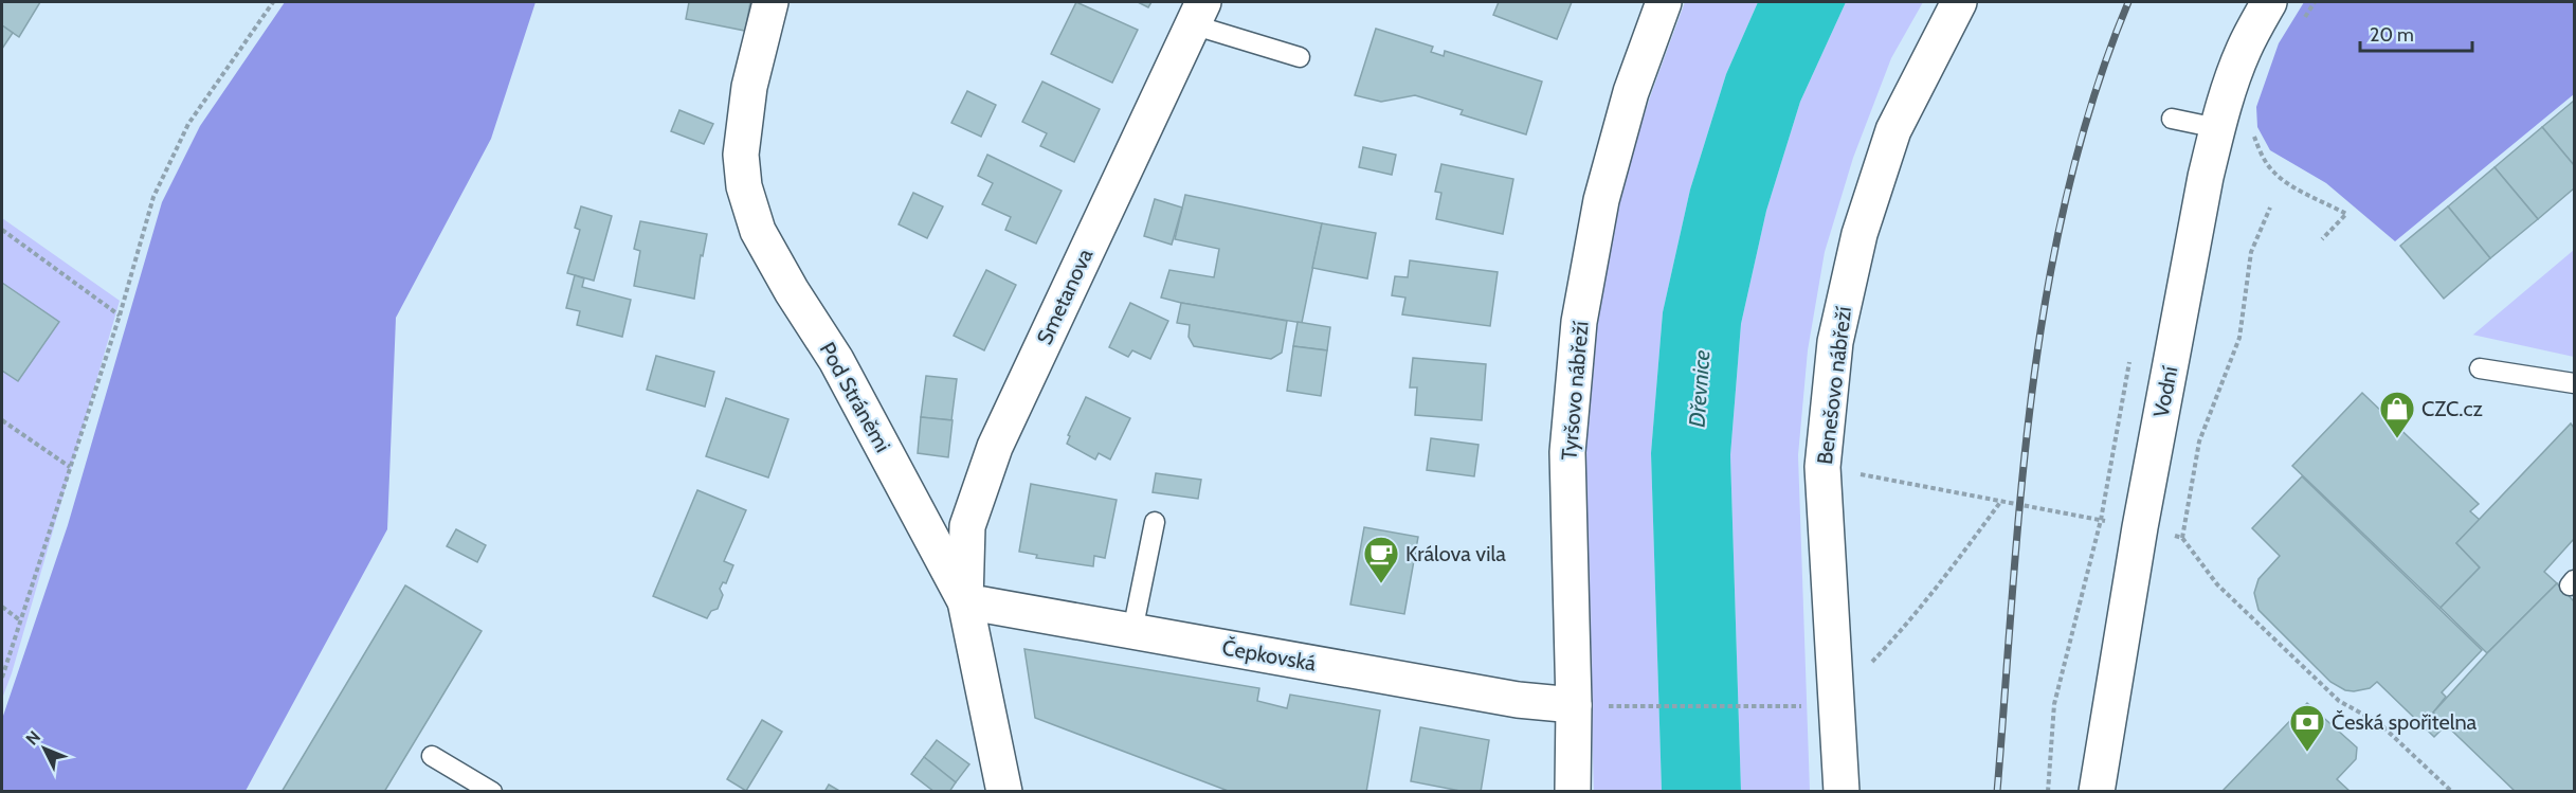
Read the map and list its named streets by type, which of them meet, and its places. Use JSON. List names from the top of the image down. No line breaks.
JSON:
{"streets":{"street":["Smetanova","Benešovo nábřeží","Tyršovo nábřeží","Vodní","Pod Stráněmi","Čepkovská"]},"crossings":[["Smetanova","Pod Stráněmi"],["Smetanova","Čepkovská"],["Tyršovo nábřeží","Čepkovská"],["Pod Stráněmi","Čepkovská"]],"water":["Dřevnice"],"places":{"shop":["CZC.cz"],"cafe":["Králova vila"],"bank":["Česká spořitelna"]},"scale_bar":"20 m","north":"top left"}
